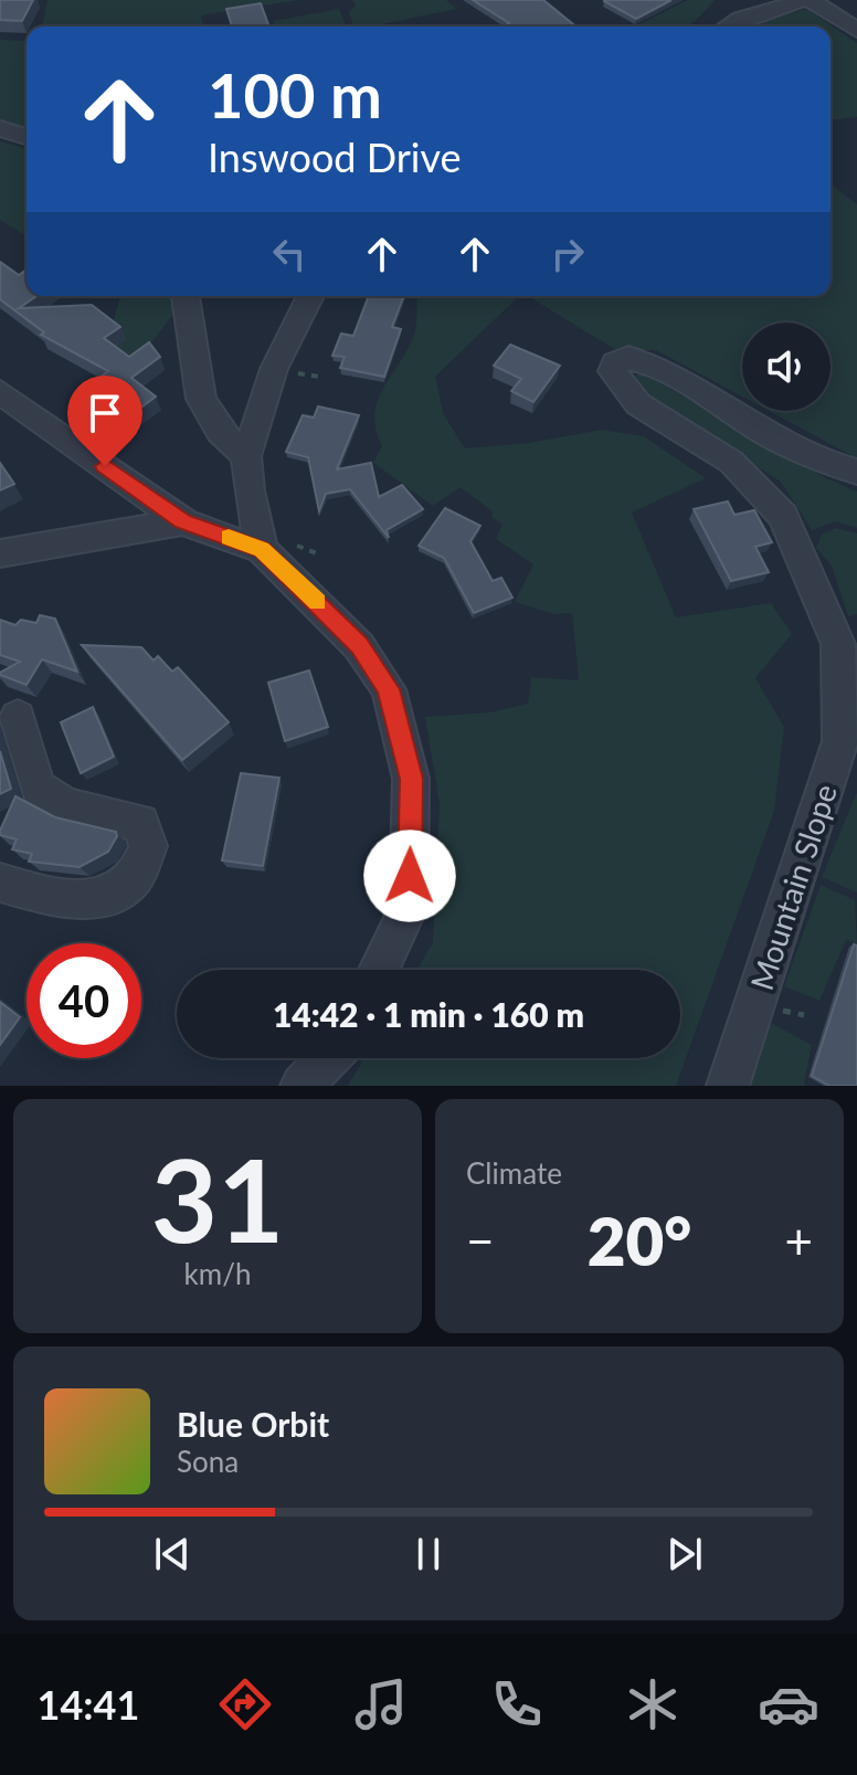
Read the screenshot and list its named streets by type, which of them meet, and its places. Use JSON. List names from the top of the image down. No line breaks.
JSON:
{"streets":{"street":["Mountain Slope"]},"page":{"turn":["100 m","Inswood Drive"],"limit":"40","trip":"14:42 · 1 min · 160 m","tile":[["31","km/h"],"Climate"],"heat":["−","20°","+"],"song":["Blue Orbit","Sona"],"tabs":"14:41"}}
